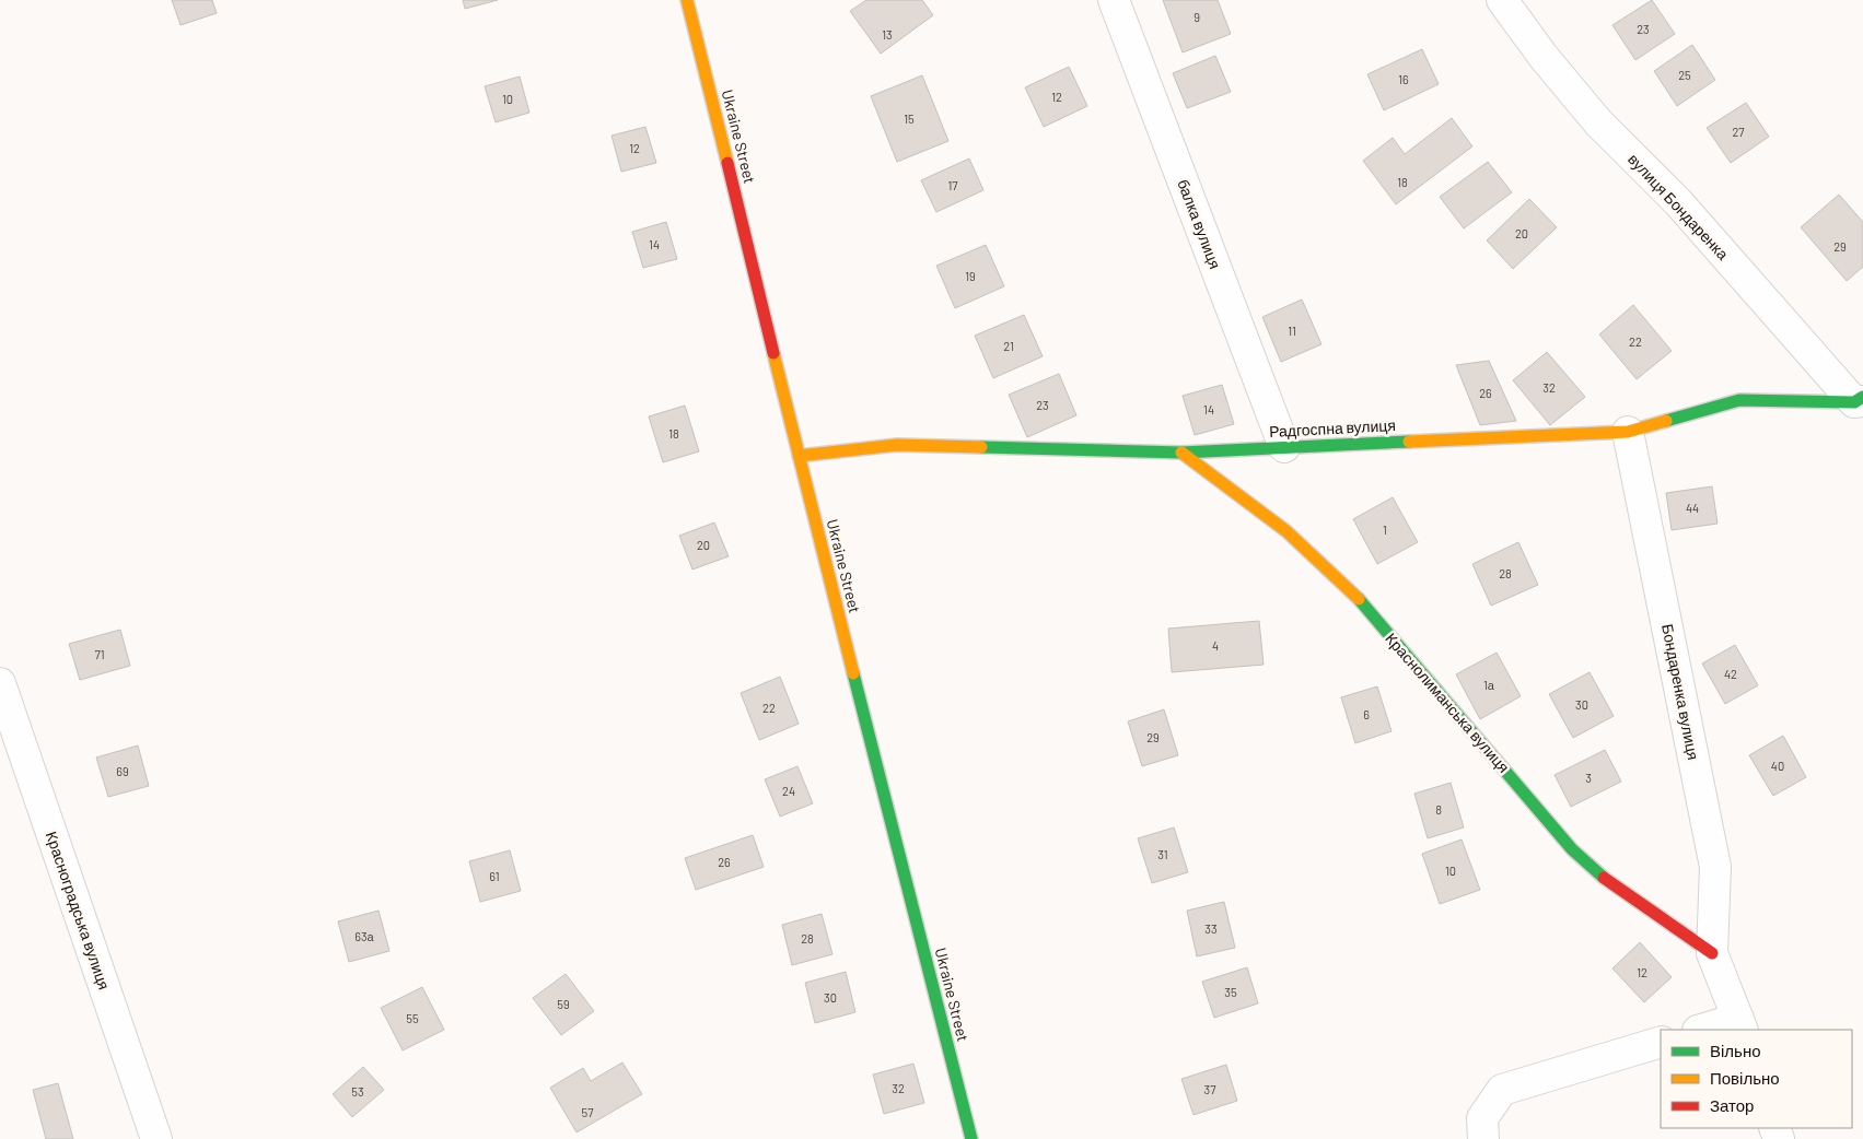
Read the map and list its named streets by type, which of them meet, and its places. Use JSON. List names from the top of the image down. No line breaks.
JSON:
{"streets":{"street":["Ukraine Street","вулиця Бондаренка","балка вулиця","Радгоспна вулиця","Бондаренка вулиця","Краснолиманська вулиця","Красноградська вулиця"]},"crossings":[["Ukraine Street","Радгоспна вулиця"],["вулиця Бондаренка","Радгоспна вулиця"],["балка вулиця","Радгоспна вулиця"],["Радгоспна вулиця","Бондаренка вулиця"],["Радгоспна вулиця","Краснолиманська вулиця"],["Бондаренка вулиця","Краснолиманська вулиця"]],"house_numbers":["9","23","13","25","16","12","10","15","27","12","18","17","20","14","29","19","11","22","21","32","26","23","14","18","44","1","20","28","4","71","42","1а","30","22","6","29","40","69","3","24","8","31","26","10","61","33","63а","28","12","35","30","59","55","32","37","53","57"],"legend":["Вільно","Повільно","Затор"]}
